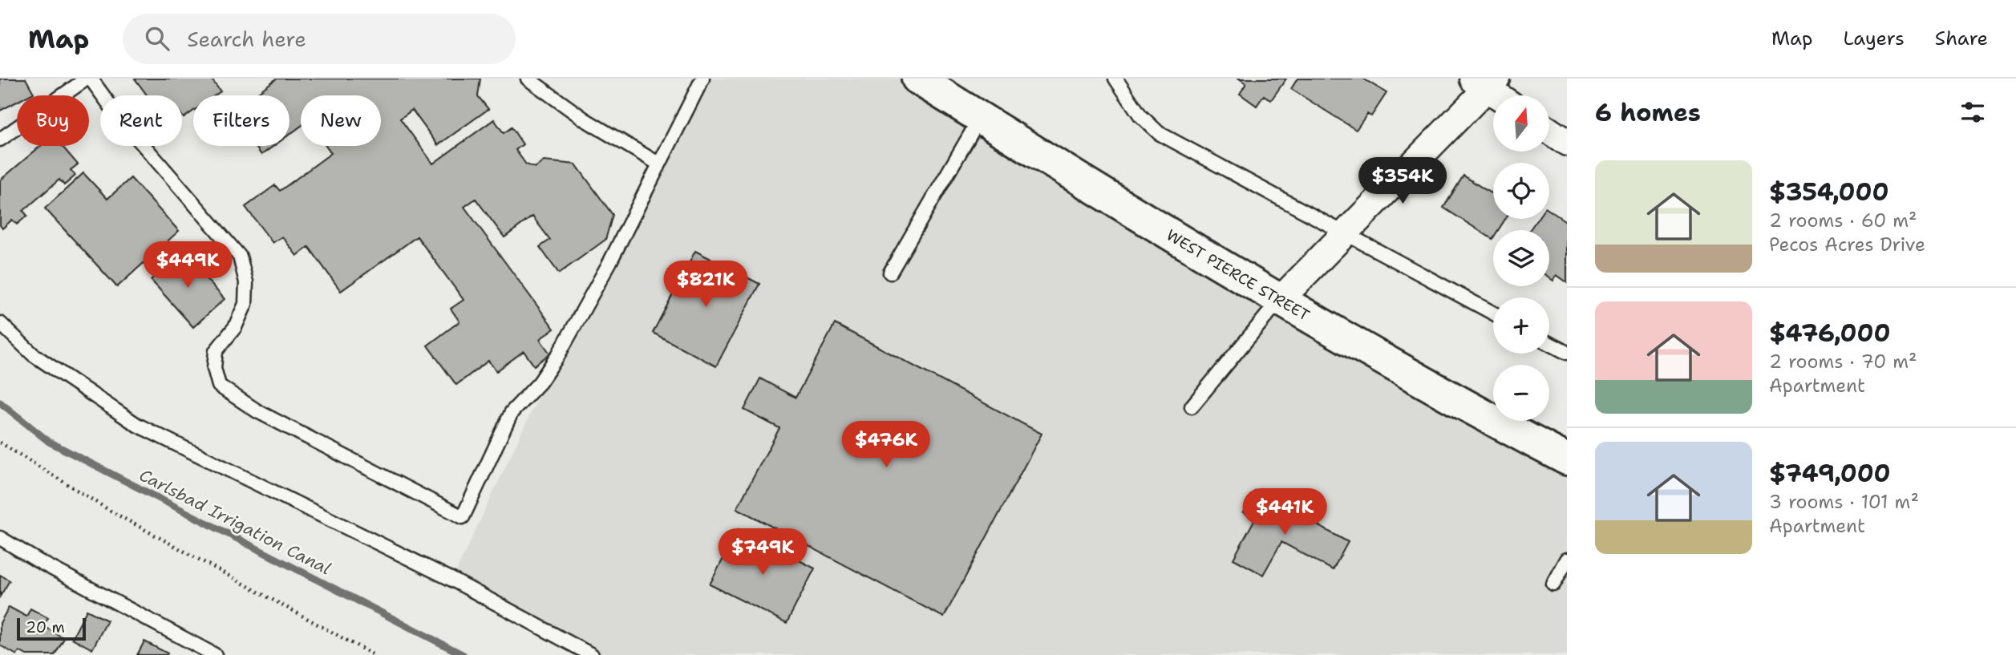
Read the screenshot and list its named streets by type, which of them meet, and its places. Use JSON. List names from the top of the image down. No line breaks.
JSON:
{"streets":{"highway":["WEST PIERCE STREET"]},"water":["Carlsbad Irrigation Canal"],"scale_bar":"20 m","north":"top","page":{"header":"Map","search":"Search here","nav":["Map","Layers","Share"],"heading":"6 homes","map_buttons":["+","−"],"chip":["Buy","Rent","Filters","New"],"list":[{"name":"$354,000","note":"2 rooms · 60 m² · Pecos Acres Drive"},{"name":"$476,000","note":"2 rooms · 70 m² · Apartment"},{"name":"$749,000","note":"3 rooms · 101 m² · Apartment"}],"price":["$354K","$449K","$821K","$476K","$441K","$749K"],"scale":"20 m"}}
